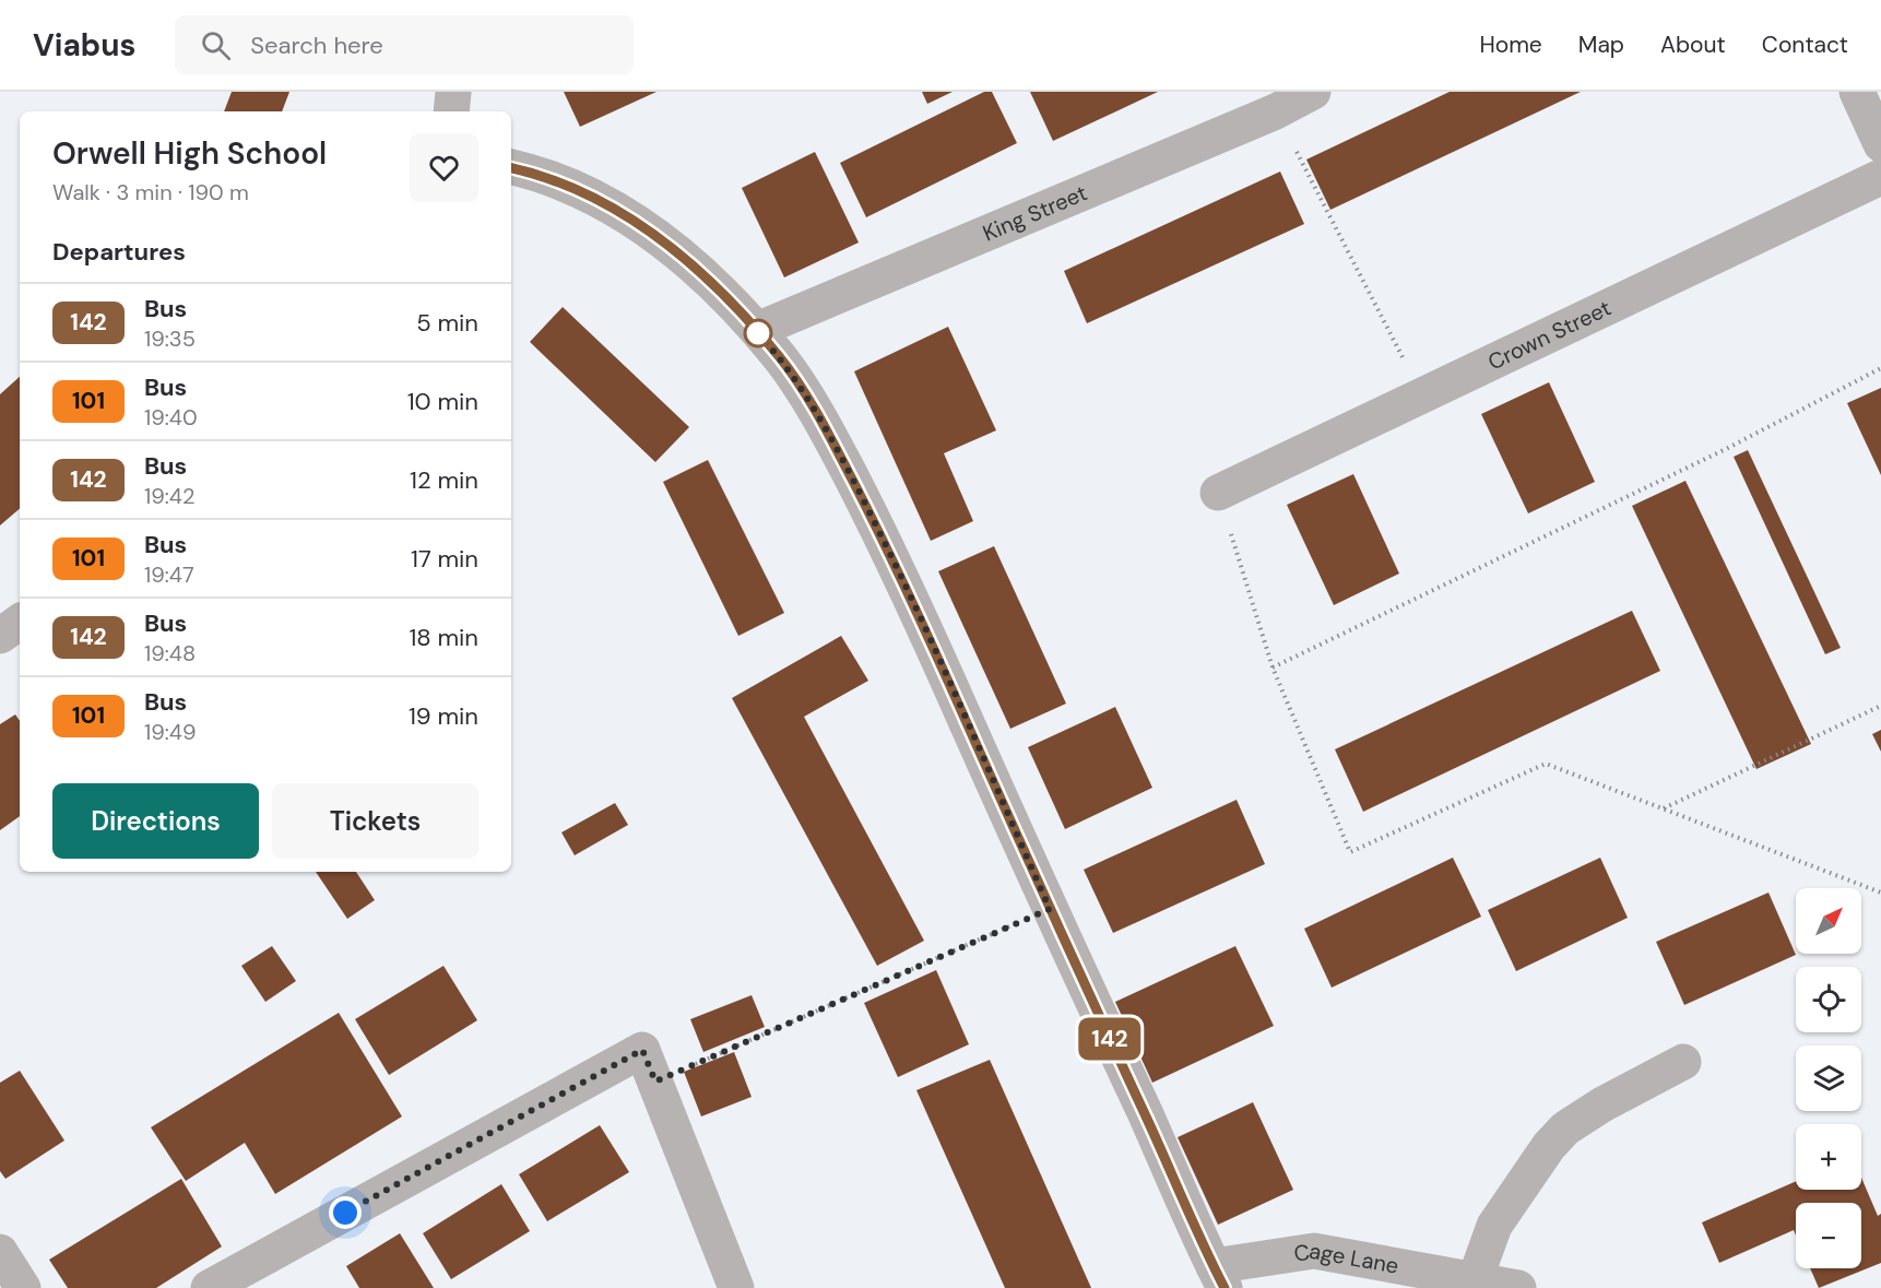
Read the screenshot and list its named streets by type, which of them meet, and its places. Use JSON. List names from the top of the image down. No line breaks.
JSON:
{"streets":{"street":["King Street","Crown Street","Cage Lane"]},"lines":["bus line 142"],"north":"top right","page":{"header":"Viabus","search":"Search here","nav":["Home","Map","About","Contact"],"on_map":"142","heading":[["Orwell High School","Walk · 3 min · 190 m"],"Departures"],"list":[{"mark":"142","name":"Bus","note":"19:35","value":"5 min"},{"mark":"101","name":"Bus","note":"19:40","value":"10 min"},{"mark":"142","name":"Bus","note":"19:42","value":"12 min"},{"mark":"101","name":"Bus","note":"19:47","value":"17 min"},{"mark":"142","name":"Bus","note":"19:48","value":"18 min"},{"mark":"101","name":"Bus","note":"19:49","value":"19 min"}],"buttons":["Directions","Tickets"],"map_buttons":["+","−"]}}
